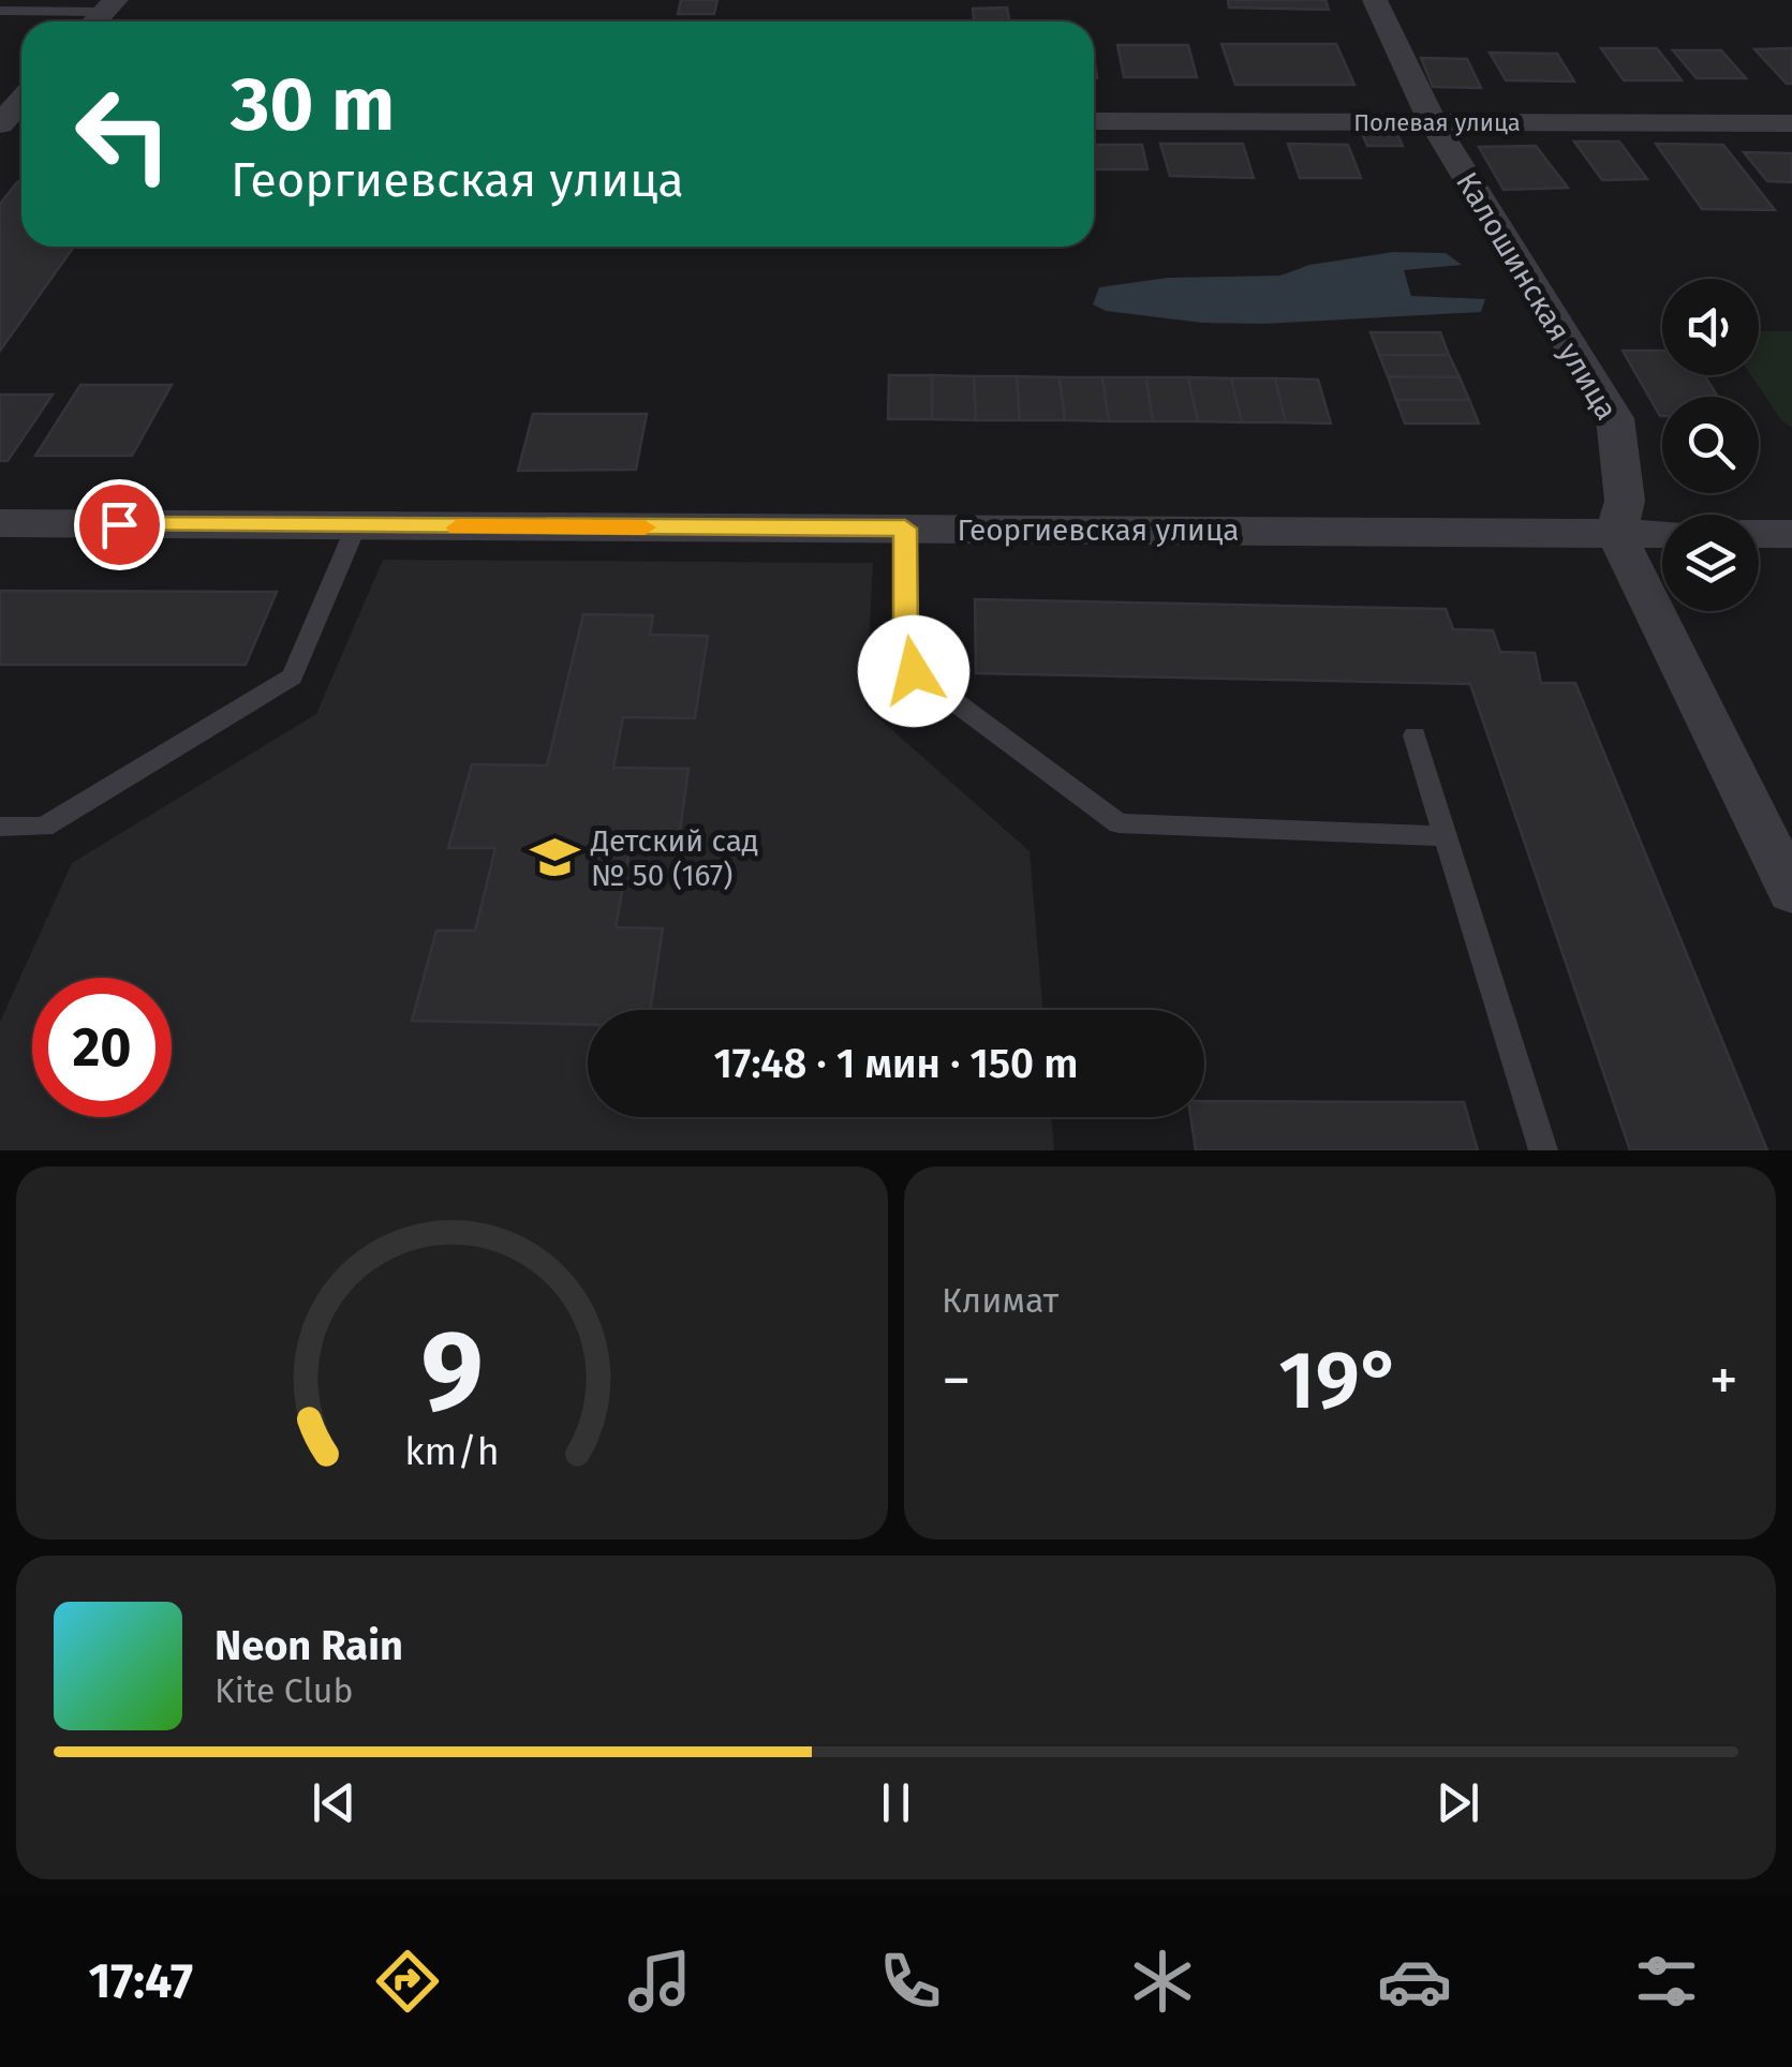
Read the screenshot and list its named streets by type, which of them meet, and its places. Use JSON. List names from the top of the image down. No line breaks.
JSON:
{"streets":{"street":["Полевая улица","Калошинская улица","Георгиевская улица"]},"crossings":[["Полевая улица","Калошинская улица"],["Калошинская улица","Георгиевская улица"]],"places":{"school or university":["Детский сад № 50 (167)"]},"page":{"turn":["30 m","Георгиевская улица"],"limit":"20","trip":"17:48 · 1 мин · 150 m","tile":"Климат","heat":["−","19°","+"],"song":["Neon Rain","Kite Club"],"tabs":"17:47","gauge":["9","km/h"]}}
